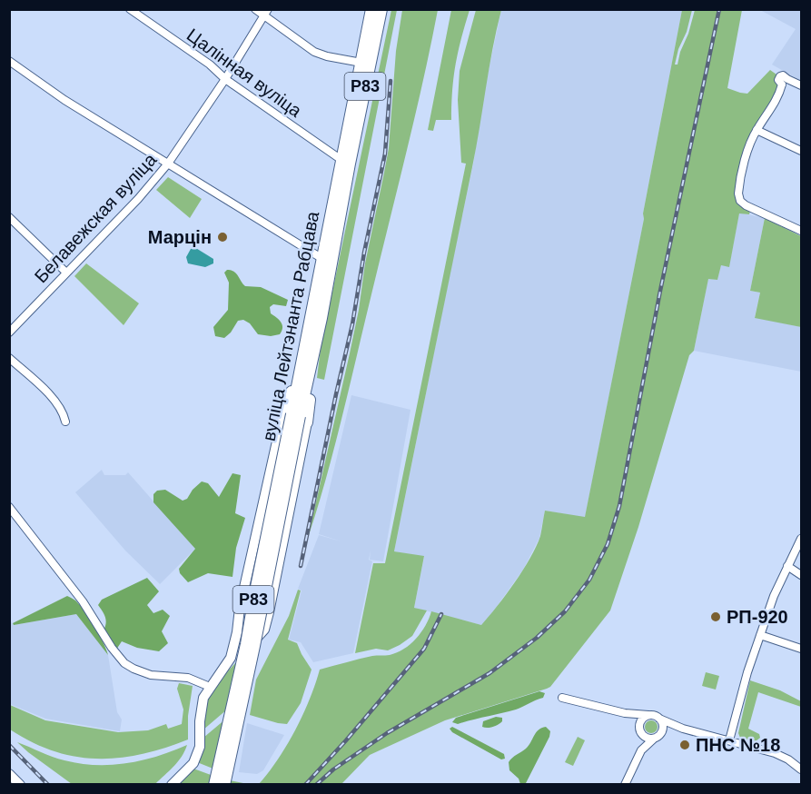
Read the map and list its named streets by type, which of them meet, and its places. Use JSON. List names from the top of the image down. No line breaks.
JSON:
{"streets":{"highway":["Р83","вуліца Лейтэнанта Рабцава"],"street":["Цалінная вуліца","Белавежская вуліца"]},"crossings":[["Цалінная вуліца","Белавежская вуліца"],["Цалінная вуліца","вуліца Лейтэнанта Рабцава"]],"places":["Марцін","РП-920","ПНС №18"]}
